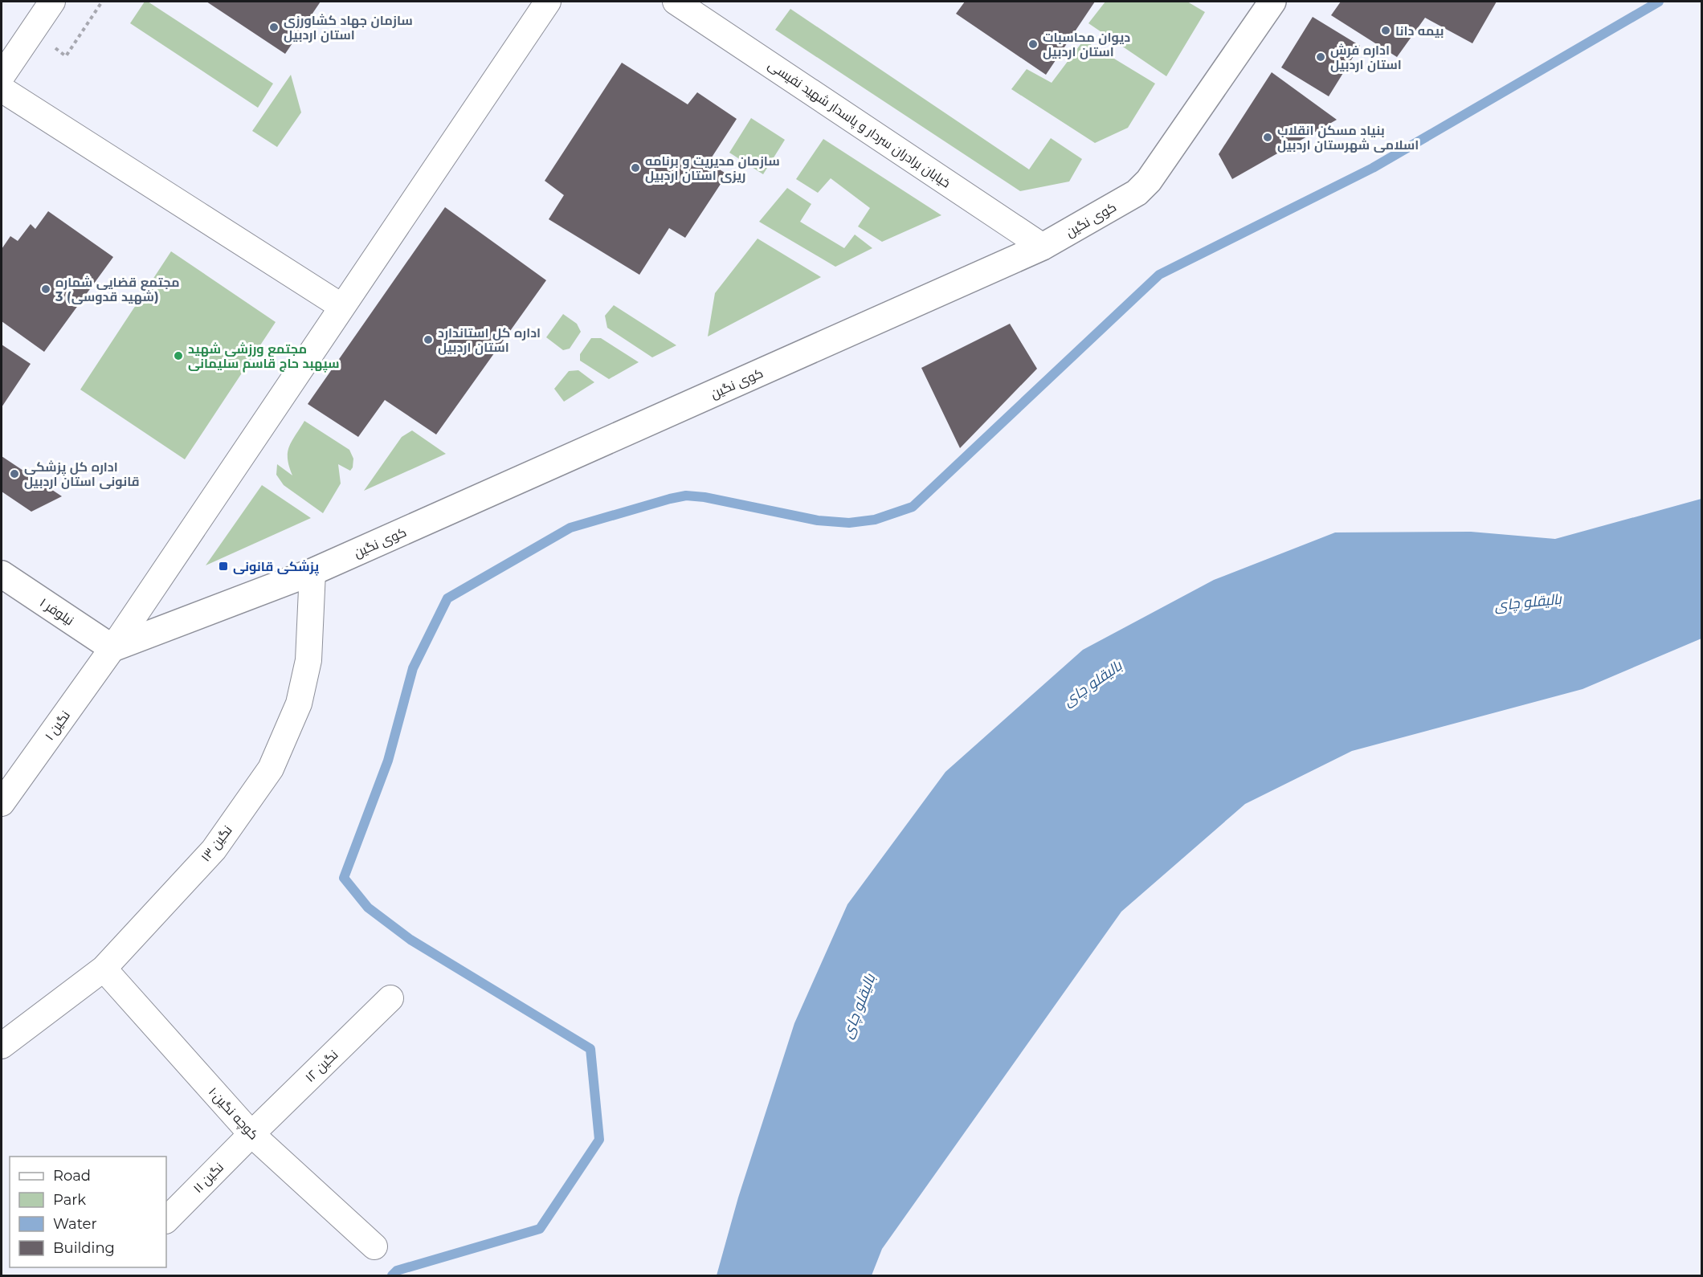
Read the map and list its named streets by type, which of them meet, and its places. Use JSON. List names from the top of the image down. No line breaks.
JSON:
{"streets":{"street":["خیابان برادران سردار و پاسدار شهید نفیسی","کوی نگین","نیلوفر ۱","نگین ۱","نگین ۱۳","نگین ۱۲","کوچه نگین۱۰","نگین ۱۱"]},"crossings":[["خیابان برادران سردار و پاسدار شهید نفیسی","کوی نگین"],["کوی نگین","نیلوفر ۱"],["کوی نگین","نگین ۱"],["کوی نگین","نگین ۱۳"],["نیلوفر ۱","نگین ۱"],["نگین ۱۳","کوچه نگین۱۰"],["نگین ۱۲","کوچه نگین۱۰"],["نگین ۱۲","نگین ۱۱"],["کوچه نگین۱۰","نگین ۱۱"]],"water":["بالیقلو چای"],"places":{"other":["سازمان جهاد کشاورزی استان اردبیل","بیمه دانا","دیوان محاسبات استان اردبیل","اداره فرش استان اردبیل","بنیاد مسکن انقلاب اسلامی شهرستان اردبیل","سازمان مدیریت و برنامه ریزی استان اردبیل","مجتمع قضایی شماره 3 (شهید قدوسی)","اداره کل استاندارد استان اردبیل","مجتمع ورزشی شهید سپهبد حاج قاسم سلیمانی","اداره کل پزشکی قانونی استان اردبیل"],"transit":["پزشکی قانونی"]},"legend":["Road","Park","Water","Building"]}
